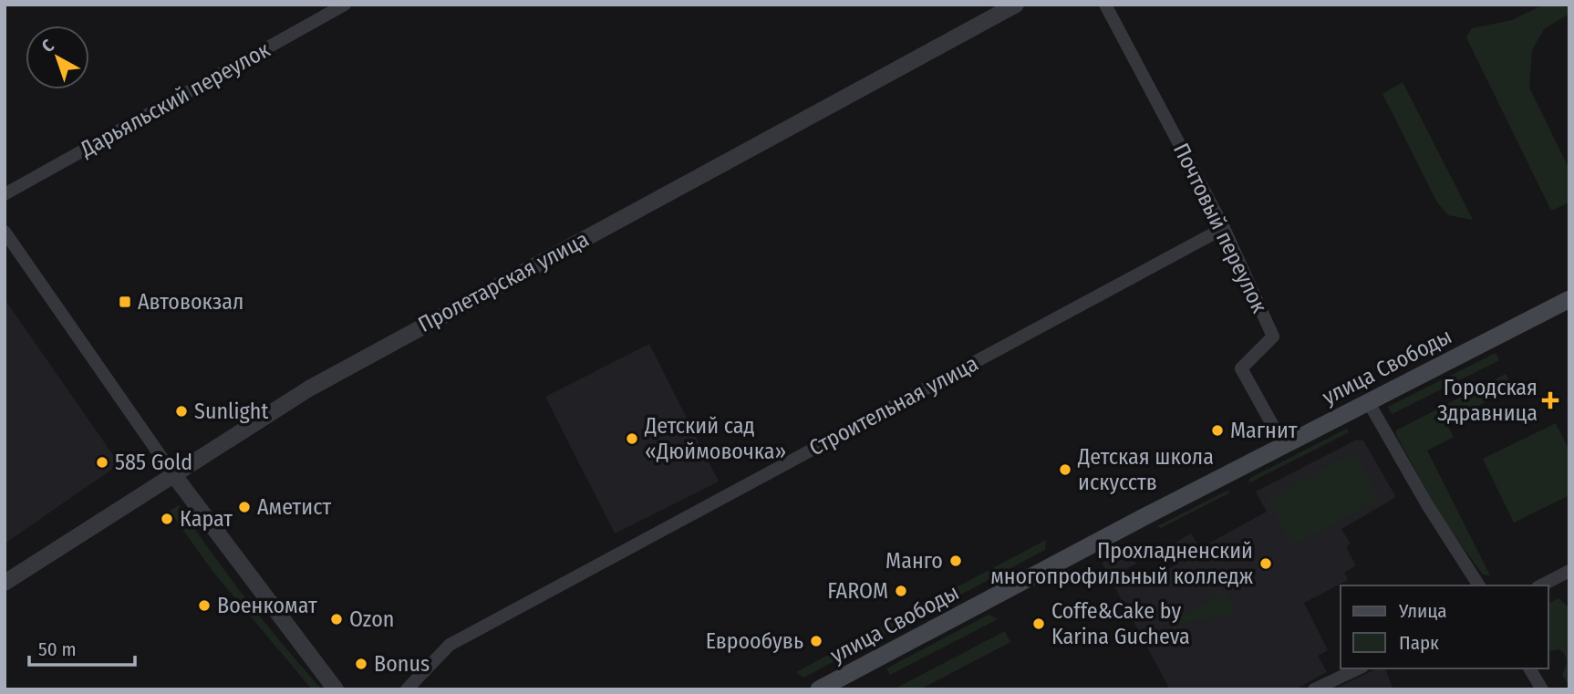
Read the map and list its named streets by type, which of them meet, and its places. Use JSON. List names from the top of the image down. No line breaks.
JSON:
{"streets":{"main road":["улица Свободы"],"street":["Дарьяльский переулок","Почтовый переулок","Пролетарская улица","Строительная улица"]},"crossings":[["Почтовый переулок","улица Свободы"],["Почтовый переулок","Строительная улица"]],"places":{"transit":["Автовокзал"],"health":["Городская Здравница"],"other":["Sunlight","Магнит","Детский сад «Дюймовочка»","585 Gold","Детская школа искусств","Аметист","Карат","Манго","Прохладненский многопрофильный колледж","FAROM","Военкомат","Ozon","Coffe&Cake by Karina Gucheva","Еврообувь","Bonus"]},"legend":["Улица","Парк"],"scale_bar":"50 m","north":"top left"}
